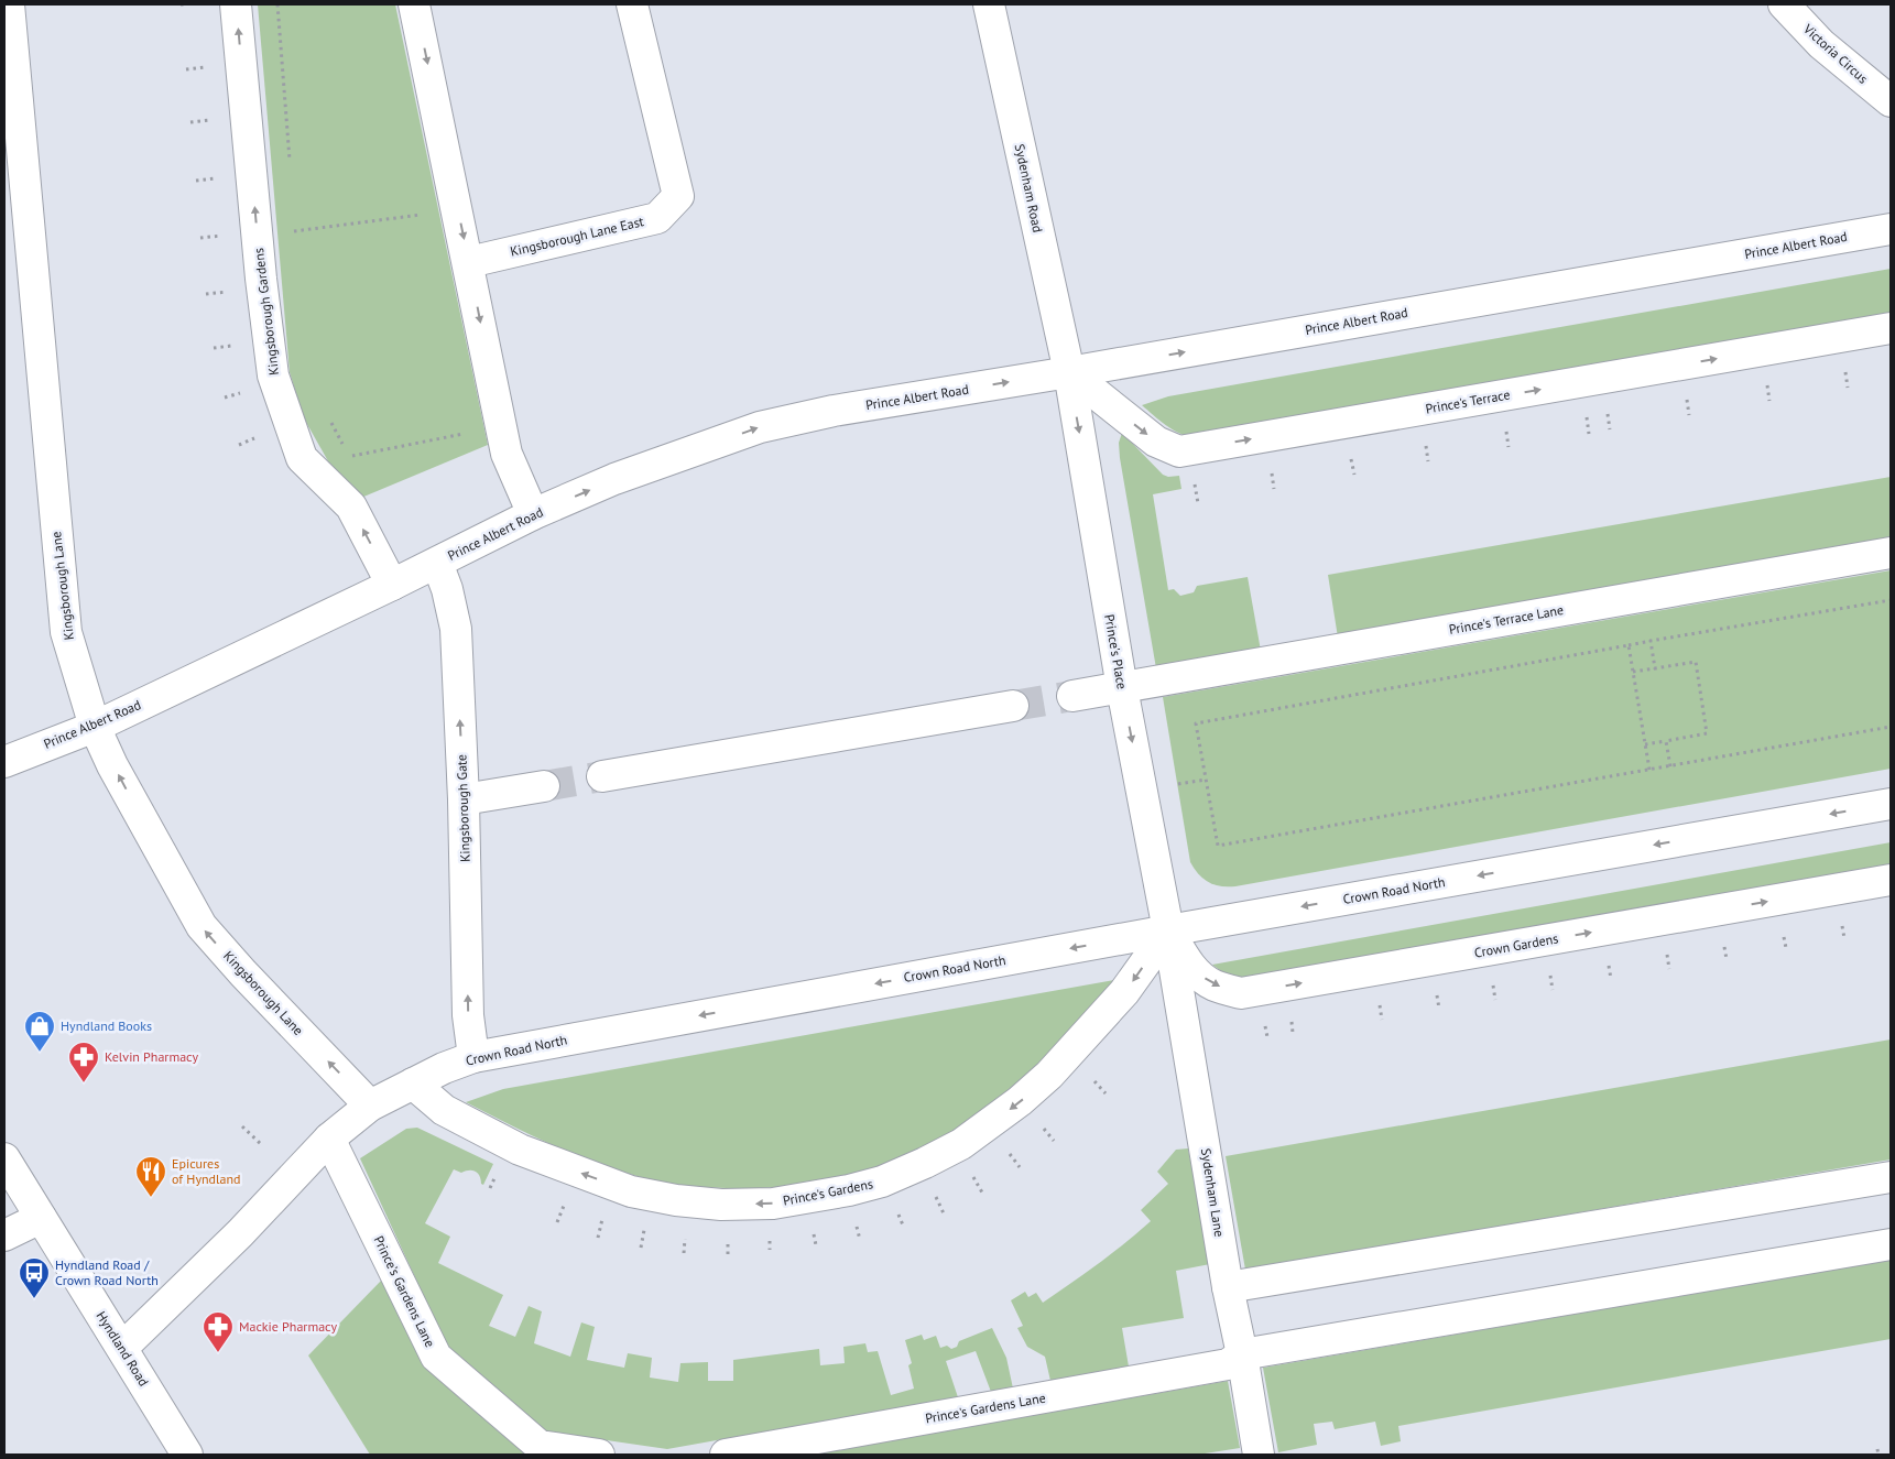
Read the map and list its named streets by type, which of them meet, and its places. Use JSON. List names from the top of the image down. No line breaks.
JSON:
{"streets":{"street":["Victoria Circus","Sydenham Road","Kingsborough Lane East","Prince Albert Road","Kingsborough Gardens","Prince's Terrace","Kingsborough Lane","Prince's Terrace Lane","Prince's Place","Kingsborough Gate","Crown Road North","Crown Gardens","Prince's Gardens","Sydenham Lane","Prince's Gardens Lane","Hyndland Road"]},"crossings":[["Sydenham Road","Prince Albert Road"],["Sydenham Road","Prince's Terrace"],["Sydenham Road","Prince's Place"],["Prince Albert Road","Kingsborough Gardens"],["Prince Albert Road","Prince's Terrace"],["Prince Albert Road","Kingsborough Lane"],["Prince Albert Road","Prince's Place"],["Prince Albert Road","Kingsborough Gate"],["Prince's Terrace","Prince's Place"],["Kingsborough Lane","Crown Road North"],["Prince's Terrace Lane","Prince's Place"],["Prince's Place","Crown Road North"],["Prince's Place","Crown Gardens"],["Prince's Place","Prince's Gardens"],["Prince's Place","Sydenham Lane"],["Kingsborough Gate","Crown Road North"],["Crown Road North","Crown Gardens"],["Crown Road North","Prince's Gardens"],["Crown Road North","Sydenham Lane"],["Crown Road North","Prince's Gardens Lane"],["Crown Road North","Hyndland Road"],["Crown Gardens","Prince's Gardens"],["Crown Gardens","Sydenham Lane"],["Prince's Gardens","Sydenham Lane"],["Sydenham Lane","Prince's Gardens Lane"]],"one_way":["Prince Albert Road","Prince's Terrace","Kingsborough Lane","Prince's Place","Kingsborough Gate","Crown Gardens","Prince's Gardens"],"places":{"shop":["Hyndland Books"],"pharmacy":["Kelvin Pharmacy","Mackie Pharmacy"],"restaurant":["Epicures of Hyndland"],"bus stop":["Hyndland Road / Crown Road North"]}}
